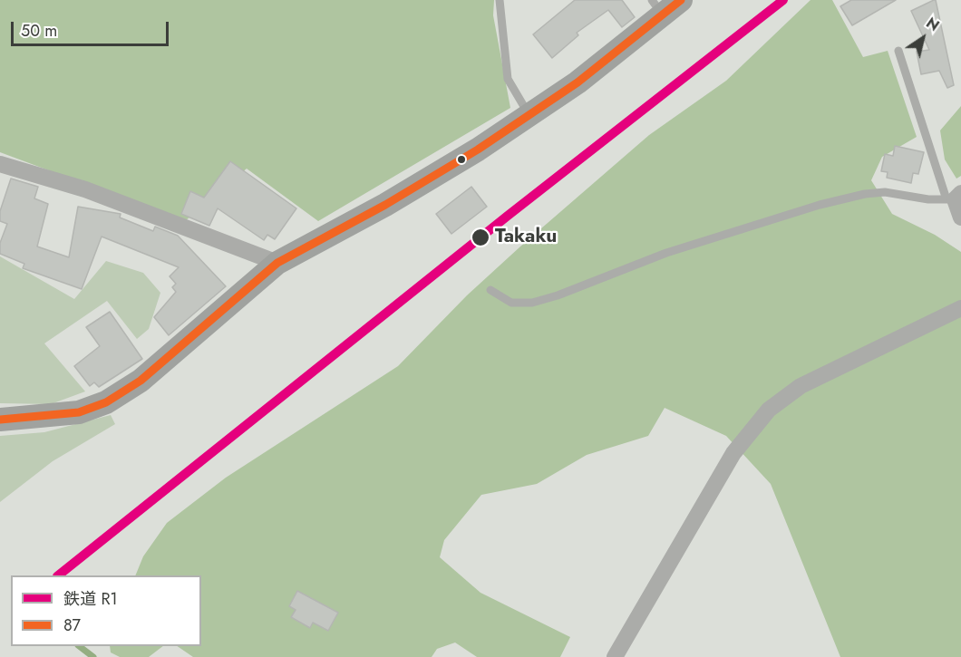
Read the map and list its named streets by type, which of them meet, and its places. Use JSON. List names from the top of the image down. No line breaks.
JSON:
{"places":["Takaku"],"lines":["rail line R1","transit line 87"],"legend":["鉄道 R1","87"],"scale_bar":"50 m","north":"top right"}
